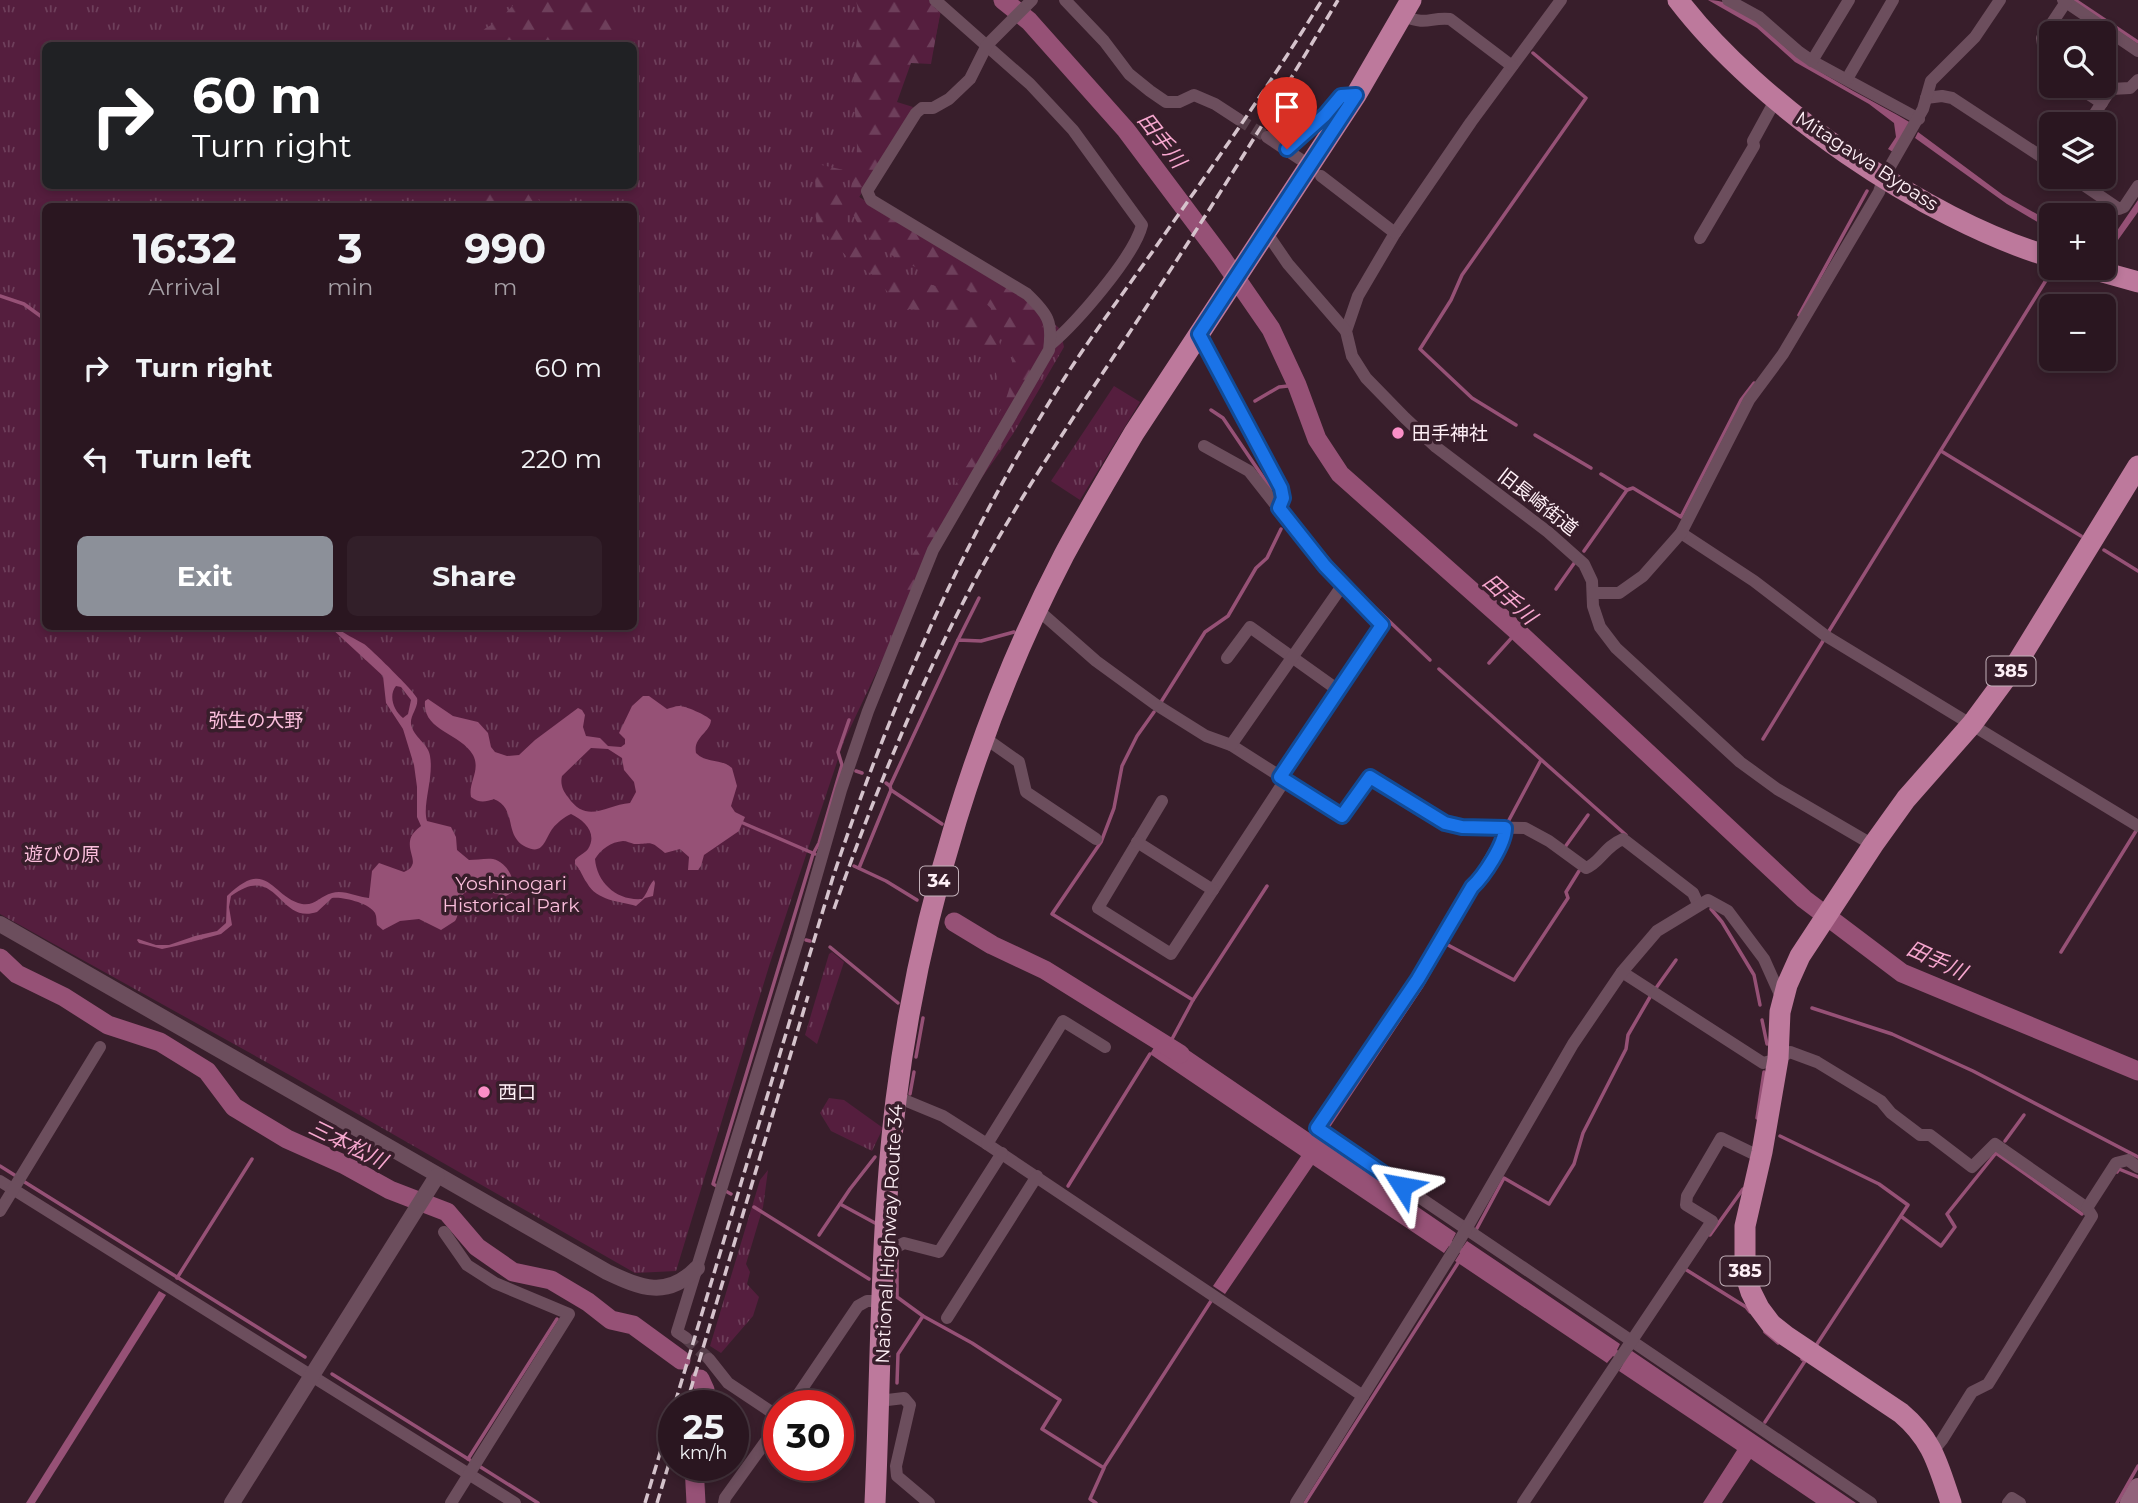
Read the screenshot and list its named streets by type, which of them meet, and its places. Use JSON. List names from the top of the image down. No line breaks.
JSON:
{"streets":{"highway":["Mitagawa Bypass","385","34","National Highway Route 34"],"street":["旧長崎街道"]},"crossings":[["旧長崎街道","385"]],"water":["田手川","三本松川"],"parks":["弥生の大野","遊びの原","Yoshinogari Historical Park"],"places":["田手神社","西口"],"page":{"map_buttons":["+","−"],"turn":["60 m","Turn right"],"eta":["16:32","Arrival","3","min","990","m"],"list":[{"name":"Turn right","value":"60 m"},{"name":"Turn left","value":"220 m"}],"buttons":["Exit","Share"],"speed":"25 km/h","limit":"30"}}
